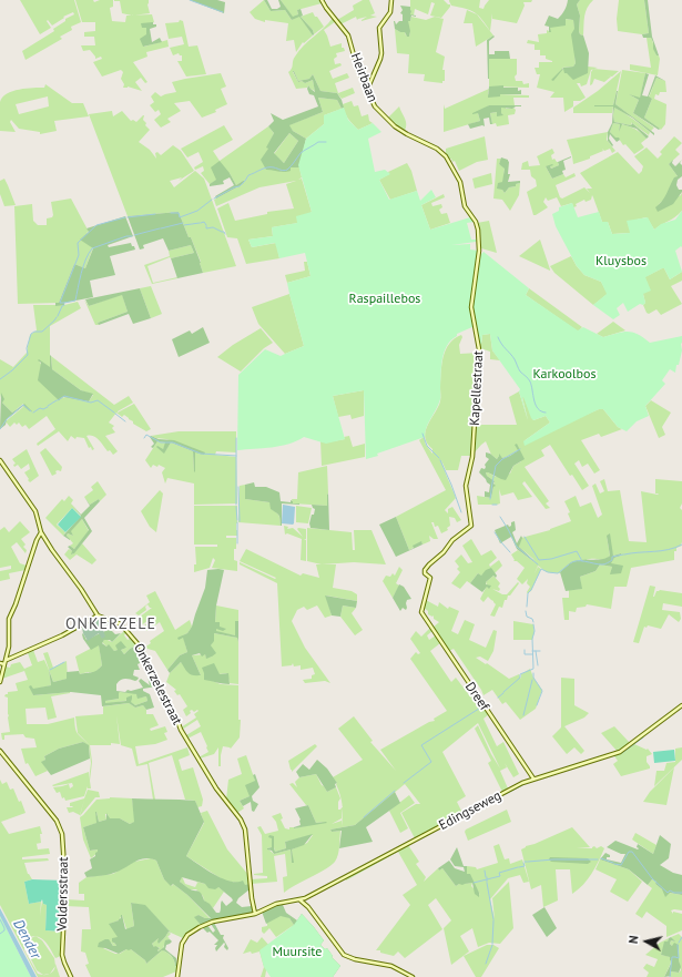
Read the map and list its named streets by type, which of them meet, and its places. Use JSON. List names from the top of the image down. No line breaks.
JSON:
{"streets":{"street":["Heirbaan","Kapellestraat","Onkerzelestraat","Dreef","Edingseweg","Voldersstraat"]},"crossings":[["Heirbaan","Kapellestraat"],["Kapellestraat","Dreef"],["Onkerzelestraat","Edingseweg"],["Dreef","Edingseweg"]],"districts":["ONKERZELE"],"water":["Dender"],"parks":["Kluysbos","Raspaillebos","Karkoolbos","Muursite"],"north":"left"}
